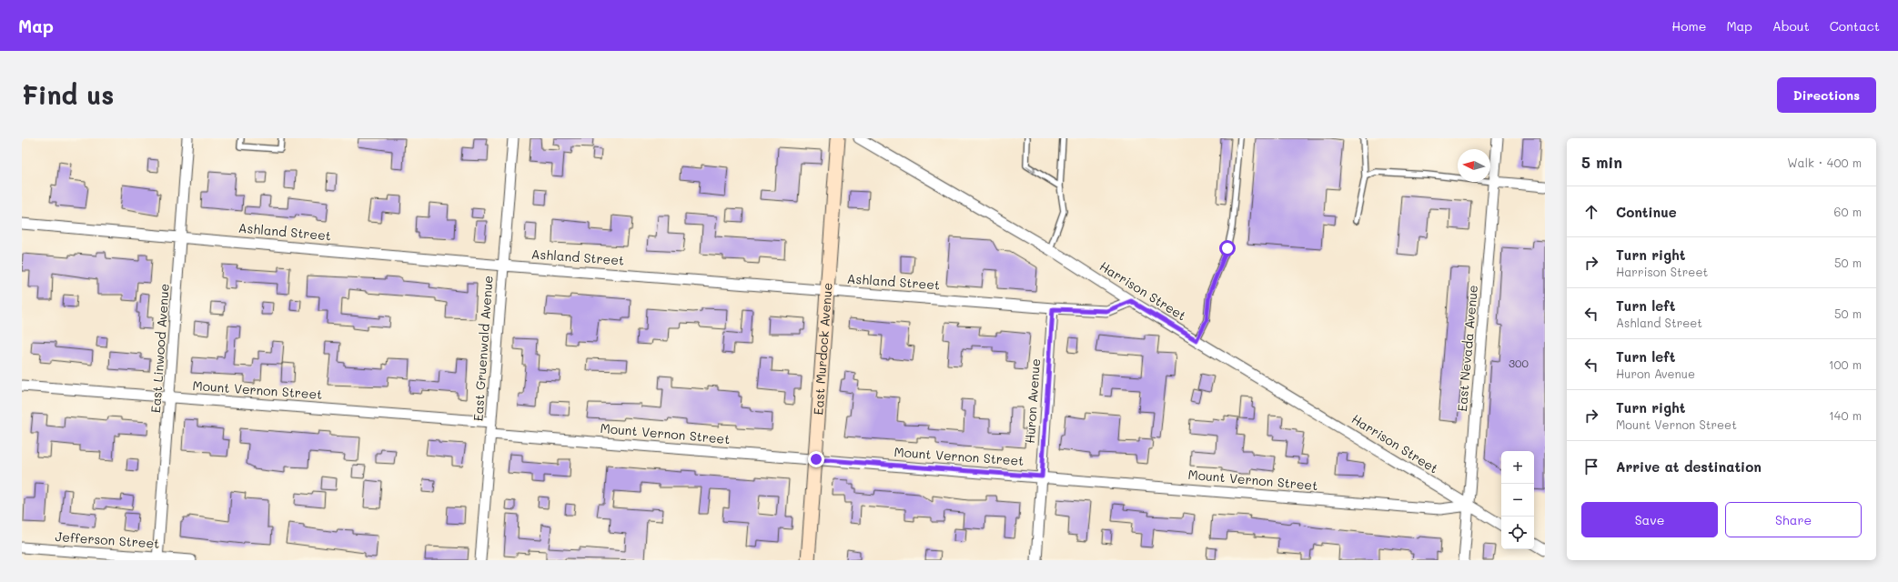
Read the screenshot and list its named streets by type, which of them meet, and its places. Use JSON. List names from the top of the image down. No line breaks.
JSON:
{"streets":{"main road":["East Murdock Avenue"],"street":["Ashland Street","Harrison Street","East Linwood Avenue","East Gruenwald Avenue","East Nevada Avenue","Mount Vernon Street","Huron Avenue","Jefferson Street"]},"crossings":[["Ashland Street","Harrison Street"],["Ashland Street","East Linwood Avenue"],["Ashland Street","East Gruenwald Avenue"],["Ashland Street","East Murdock Avenue"],["Ashland Street","Huron Avenue"],["Harrison Street","East Nevada Avenue"],["Harrison Street","Mount Vernon Street"],["East Linwood Avenue","Mount Vernon Street"],["East Linwood Avenue","Jefferson Street"],["East Gruenwald Avenue","Mount Vernon Street"],["East Nevada Avenue","Mount Vernon Street"],["East Murdock Avenue","Mount Vernon Street"],["Mount Vernon Street","Huron Avenue"]],"house_numbers":["300"],"north":"left","page":{"header":"Map","nav":["Home","Map","About","Contact"],"buttons":["Directions",["Save","Share"]],"title":"Find us","heading":["5 min","Walk · 400 m"],"list":[["Continue","60 m"],["Turn right","Harrison Street","50 m"],["Turn left","Ashland Street","50 m"],["Turn left","Huron Avenue","100 m"],["Turn right","Mount Vernon Street","140 m"],"Arrive at destination"],"map_buttons":["+","−"]}}
